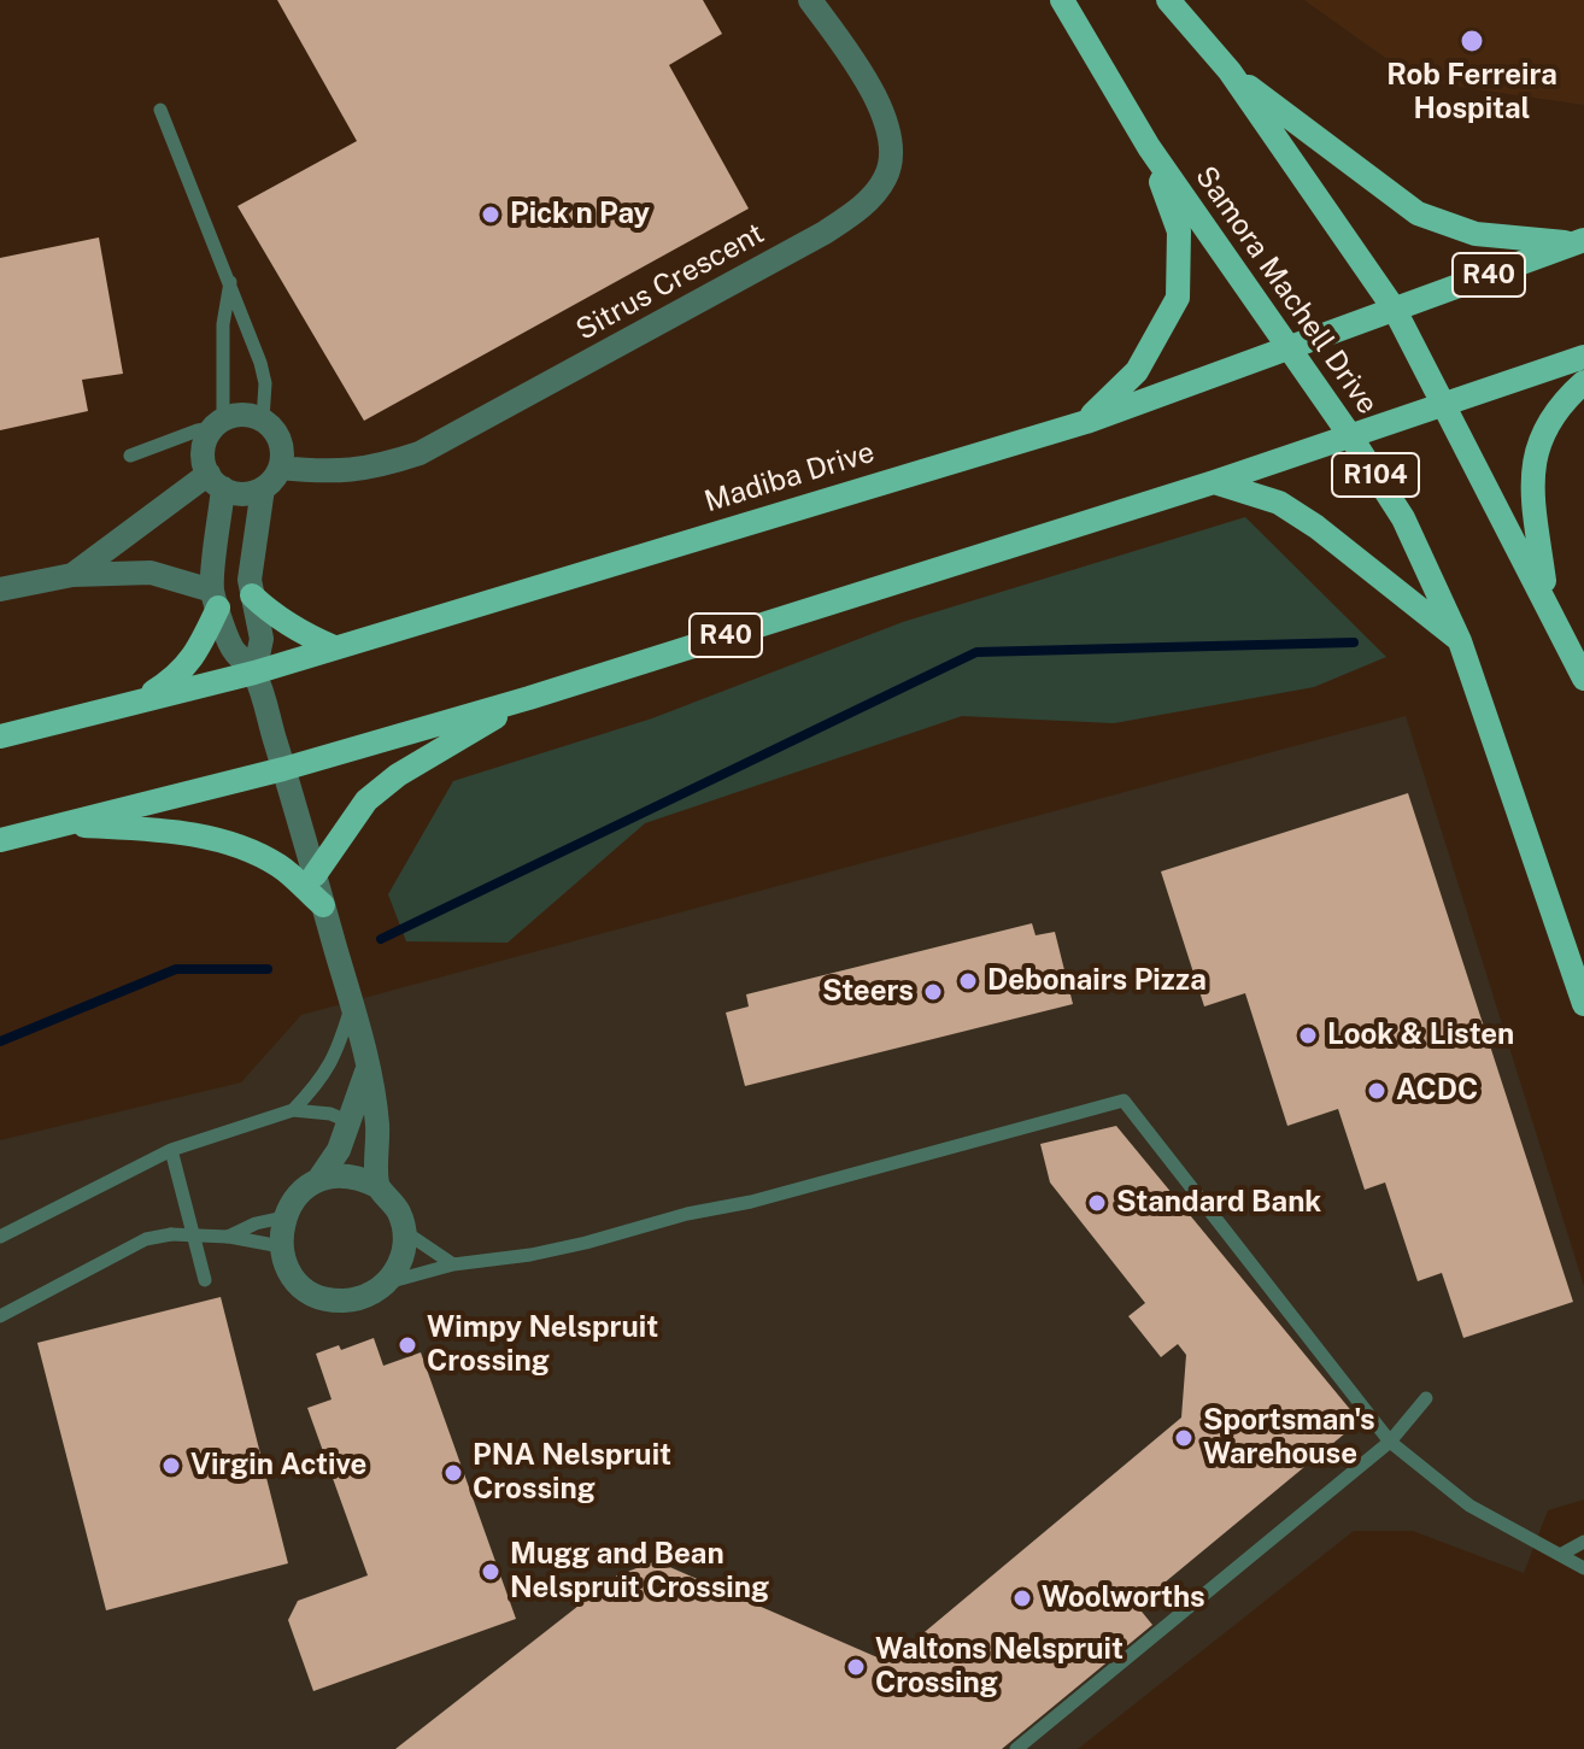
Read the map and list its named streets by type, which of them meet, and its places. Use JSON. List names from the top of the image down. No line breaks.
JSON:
{"streets":{"main road":["R40","Samora Machell Drive","R104","Madiba Drive"],"street":["Sitrus Crescent"]},"crossings":[["R40","Samora Machell Drive"],["Samora Machell Drive","Madiba Drive"]],"places":["Rob Ferreira Hospital","Pick n Pay","Debonairs Pizza","Steers","Look & Listen","ACDC","Standard Bank","Wimpy Nelspruit Crossing","Sportsman's Warehouse","Virgin Active","PNA Nelspruit Crossing","Mugg and Bean Nelspruit Crossing","Woolworths","Waltons Nelspruit Crossing"]}
